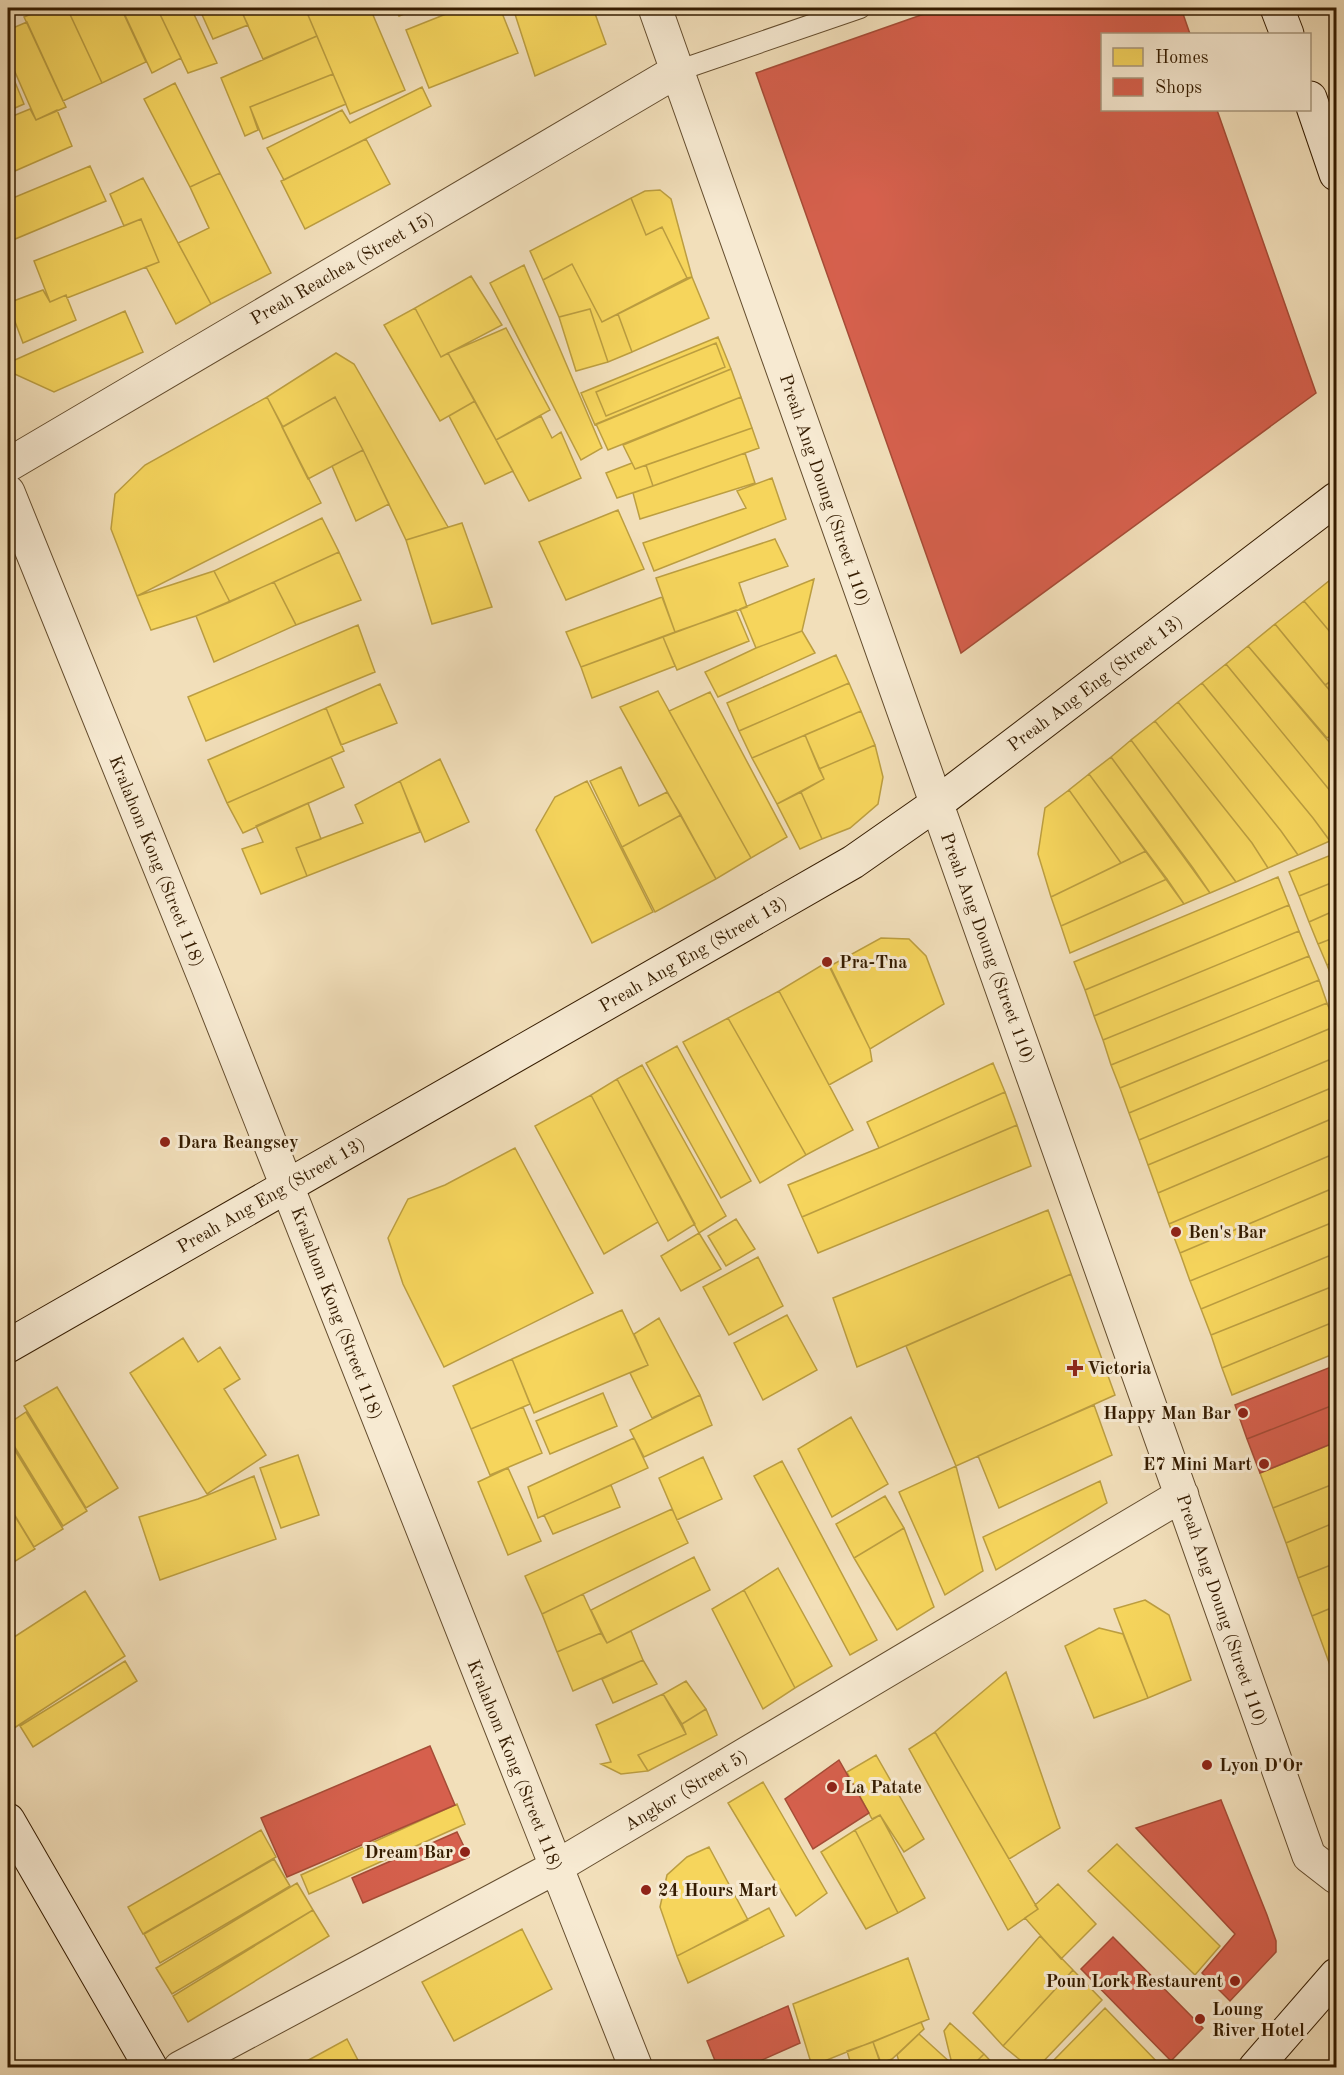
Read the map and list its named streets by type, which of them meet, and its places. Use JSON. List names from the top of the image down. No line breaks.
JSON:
{"streets":{"street":["Preah Reachea (Street 15)","Preah Ang Doung (Street 110)","Preah Ang Eng (Street 13)","Kralahom Kong (Street 118)","Angkor (Street 5)"]},"crossings":[["Preah Reachea (Street 15)","Preah Ang Doung (Street 110)"],["Preah Ang Doung (Street 110)","Preah Ang Eng (Street 13)"],["Preah Ang Doung (Street 110)","Angkor (Street 5)"],["Preah Ang Eng (Street 13)","Kralahom Kong (Street 118)"],["Kralahom Kong (Street 118)","Angkor (Street 5)"]],"places":{"other":["Pra-Tna","Dara Reangsey","Ben's Bar","Happy Man Bar","E7 Mini Mart","Lyon D'Or","La Patate","Dream Bar","24 Hours Mart","Poun Lork Restaurent","Loung River Hotel"],"health":["Victoria"]},"legend":["Homes","Shops"]}
